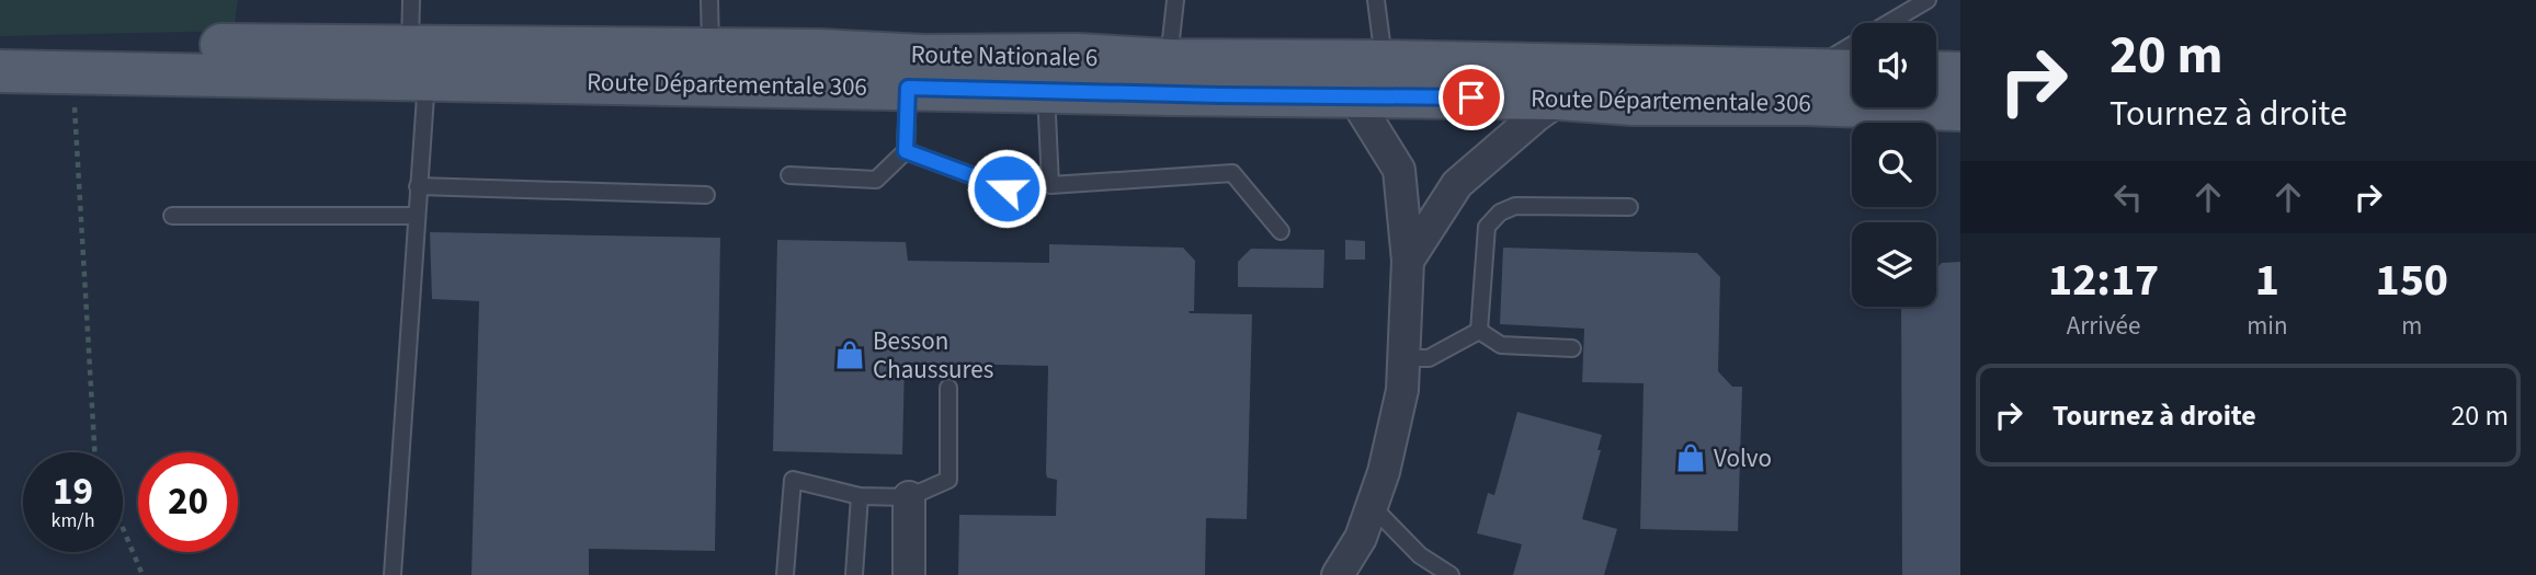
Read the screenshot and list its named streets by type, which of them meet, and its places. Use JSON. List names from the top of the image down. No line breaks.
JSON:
{"streets":{"main road":["Route Nationale 6","Route Départementale 306"]},"crossings":[["Route Nationale 6","Route Départementale 306"]],"places":{"shop":["Besson Chaussures","Volvo"]},"page":{"turn":["20 m","Tournez à droite"],"eta":["12:17","Arrivée","1","min","150","m"],"list":[{"name":"Tournez à droite","value":"20 m"}],"speed":"19 km/h","limit":"20"}}
